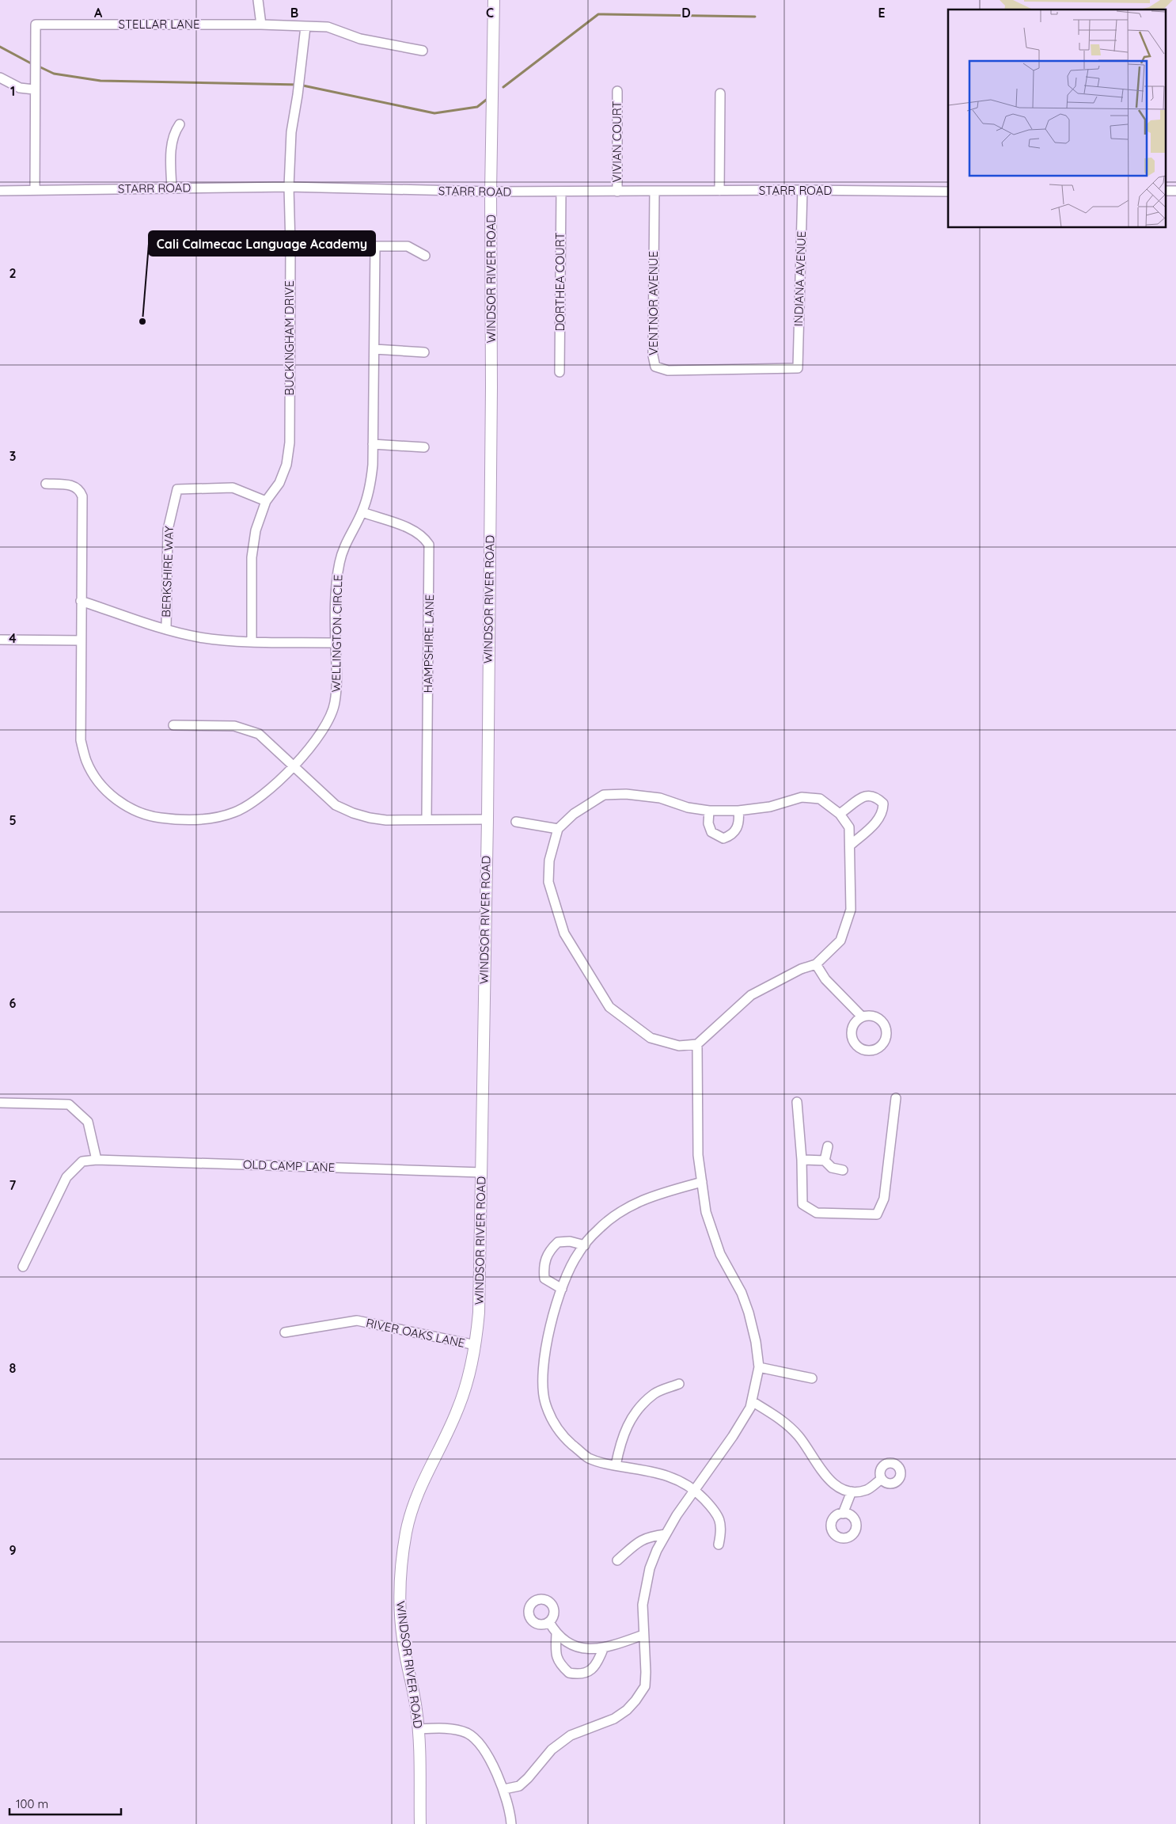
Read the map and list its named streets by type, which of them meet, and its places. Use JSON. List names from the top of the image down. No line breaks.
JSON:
{"streets":{"main road":["WINDSOR RIVER ROAD"],"street":["STELLAR LANE","VIVIAN COURT","STARR ROAD","INDIANA AVENUE","DORTHEA COURT","VENTNOR AVENUE","BUCKINGHAM DRIVE","BERKSHIRE WAY","WELLINGTON CIRCLE","HAMPSHIRE LANE","OLD CAMP LANE","RIVER OAKS LANE"]},"crossings":[["STELLAR LANE","STARR ROAD"],["STELLAR LANE","BUCKINGHAM DRIVE"],["VIVIAN COURT","STARR ROAD"],["STARR ROAD","WINDSOR RIVER ROAD"],["STARR ROAD","INDIANA AVENUE"],["STARR ROAD","DORTHEA COURT"],["STARR ROAD","VENTNOR AVENUE"],["STARR ROAD","BUCKINGHAM DRIVE"],["WINDSOR RIVER ROAD","OLD CAMP LANE"],["WINDSOR RIVER ROAD","RIVER OAKS LANE"],["INDIANA AVENUE","VENTNOR AVENUE"],["BUCKINGHAM DRIVE","BERKSHIRE WAY"],["WELLINGTON CIRCLE","HAMPSHIRE LANE"]],"places":["Cali Calmecac Language Academy"],"scale_bar":"100 m","grid":{"columns":["A","B","C","D","E"],"rows":["1","2","3","4","5","6","7","8","9"]}}
